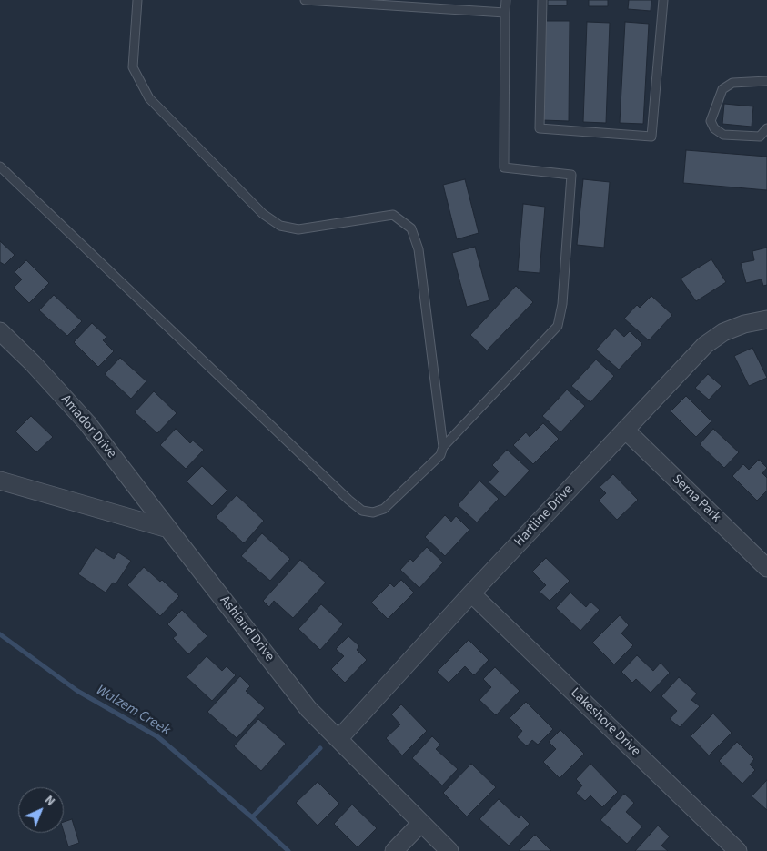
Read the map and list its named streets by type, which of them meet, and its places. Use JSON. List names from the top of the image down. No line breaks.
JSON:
{"streets":{"street":["Amador Drive","Serna Park","Hartline Drive","Ashland Drive","Lakeshore Drive"]},"crossings":[["Amador Drive","Ashland Drive"],["Serna Park","Hartline Drive"],["Hartline Drive","Ashland Drive"],["Hartline Drive","Lakeshore Drive"]],"water":["Walzem Creek"],"north":"top right"}
